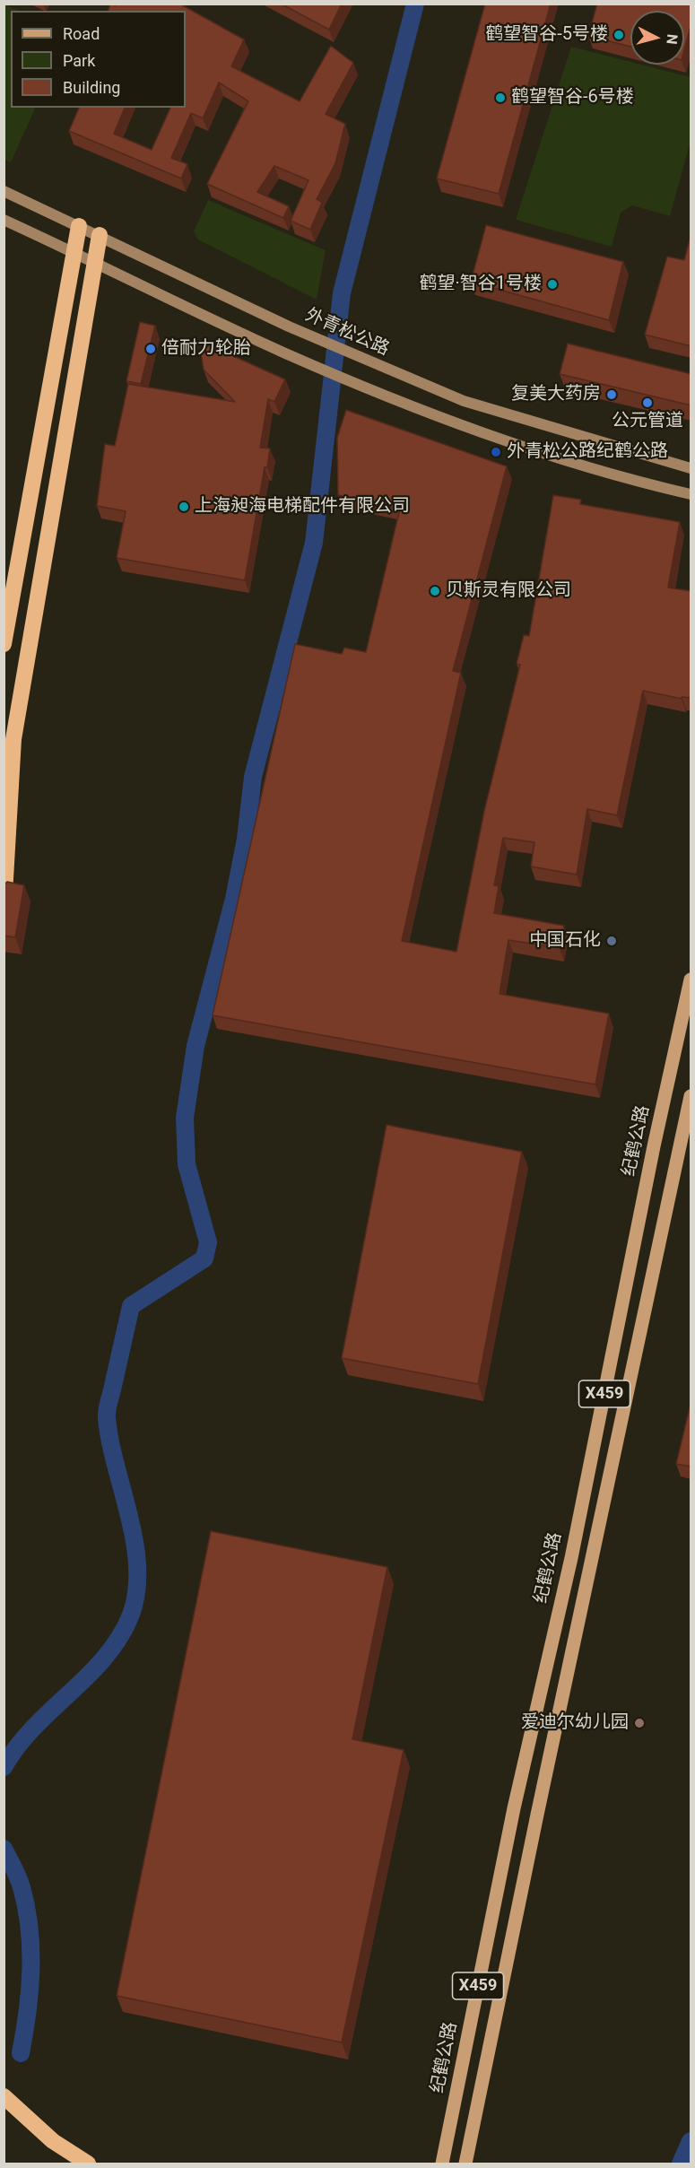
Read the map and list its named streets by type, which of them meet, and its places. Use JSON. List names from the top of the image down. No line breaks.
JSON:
{"streets":{"main road":["外青松公路","纪鹤公路","X459"]},"places":["鹤望智谷-5号楼","鹤望智谷-6号楼","鹤望·智谷1号楼","倍耐力轮胎","复美大药房","公元管道","外青松公路纪鹤公路","上海昶海电梯配件有限公司","贝斯灵有限公司","中国石化","爱迪尔幼儿园"],"legend":["Road","Park","Building"],"north":"right"}
